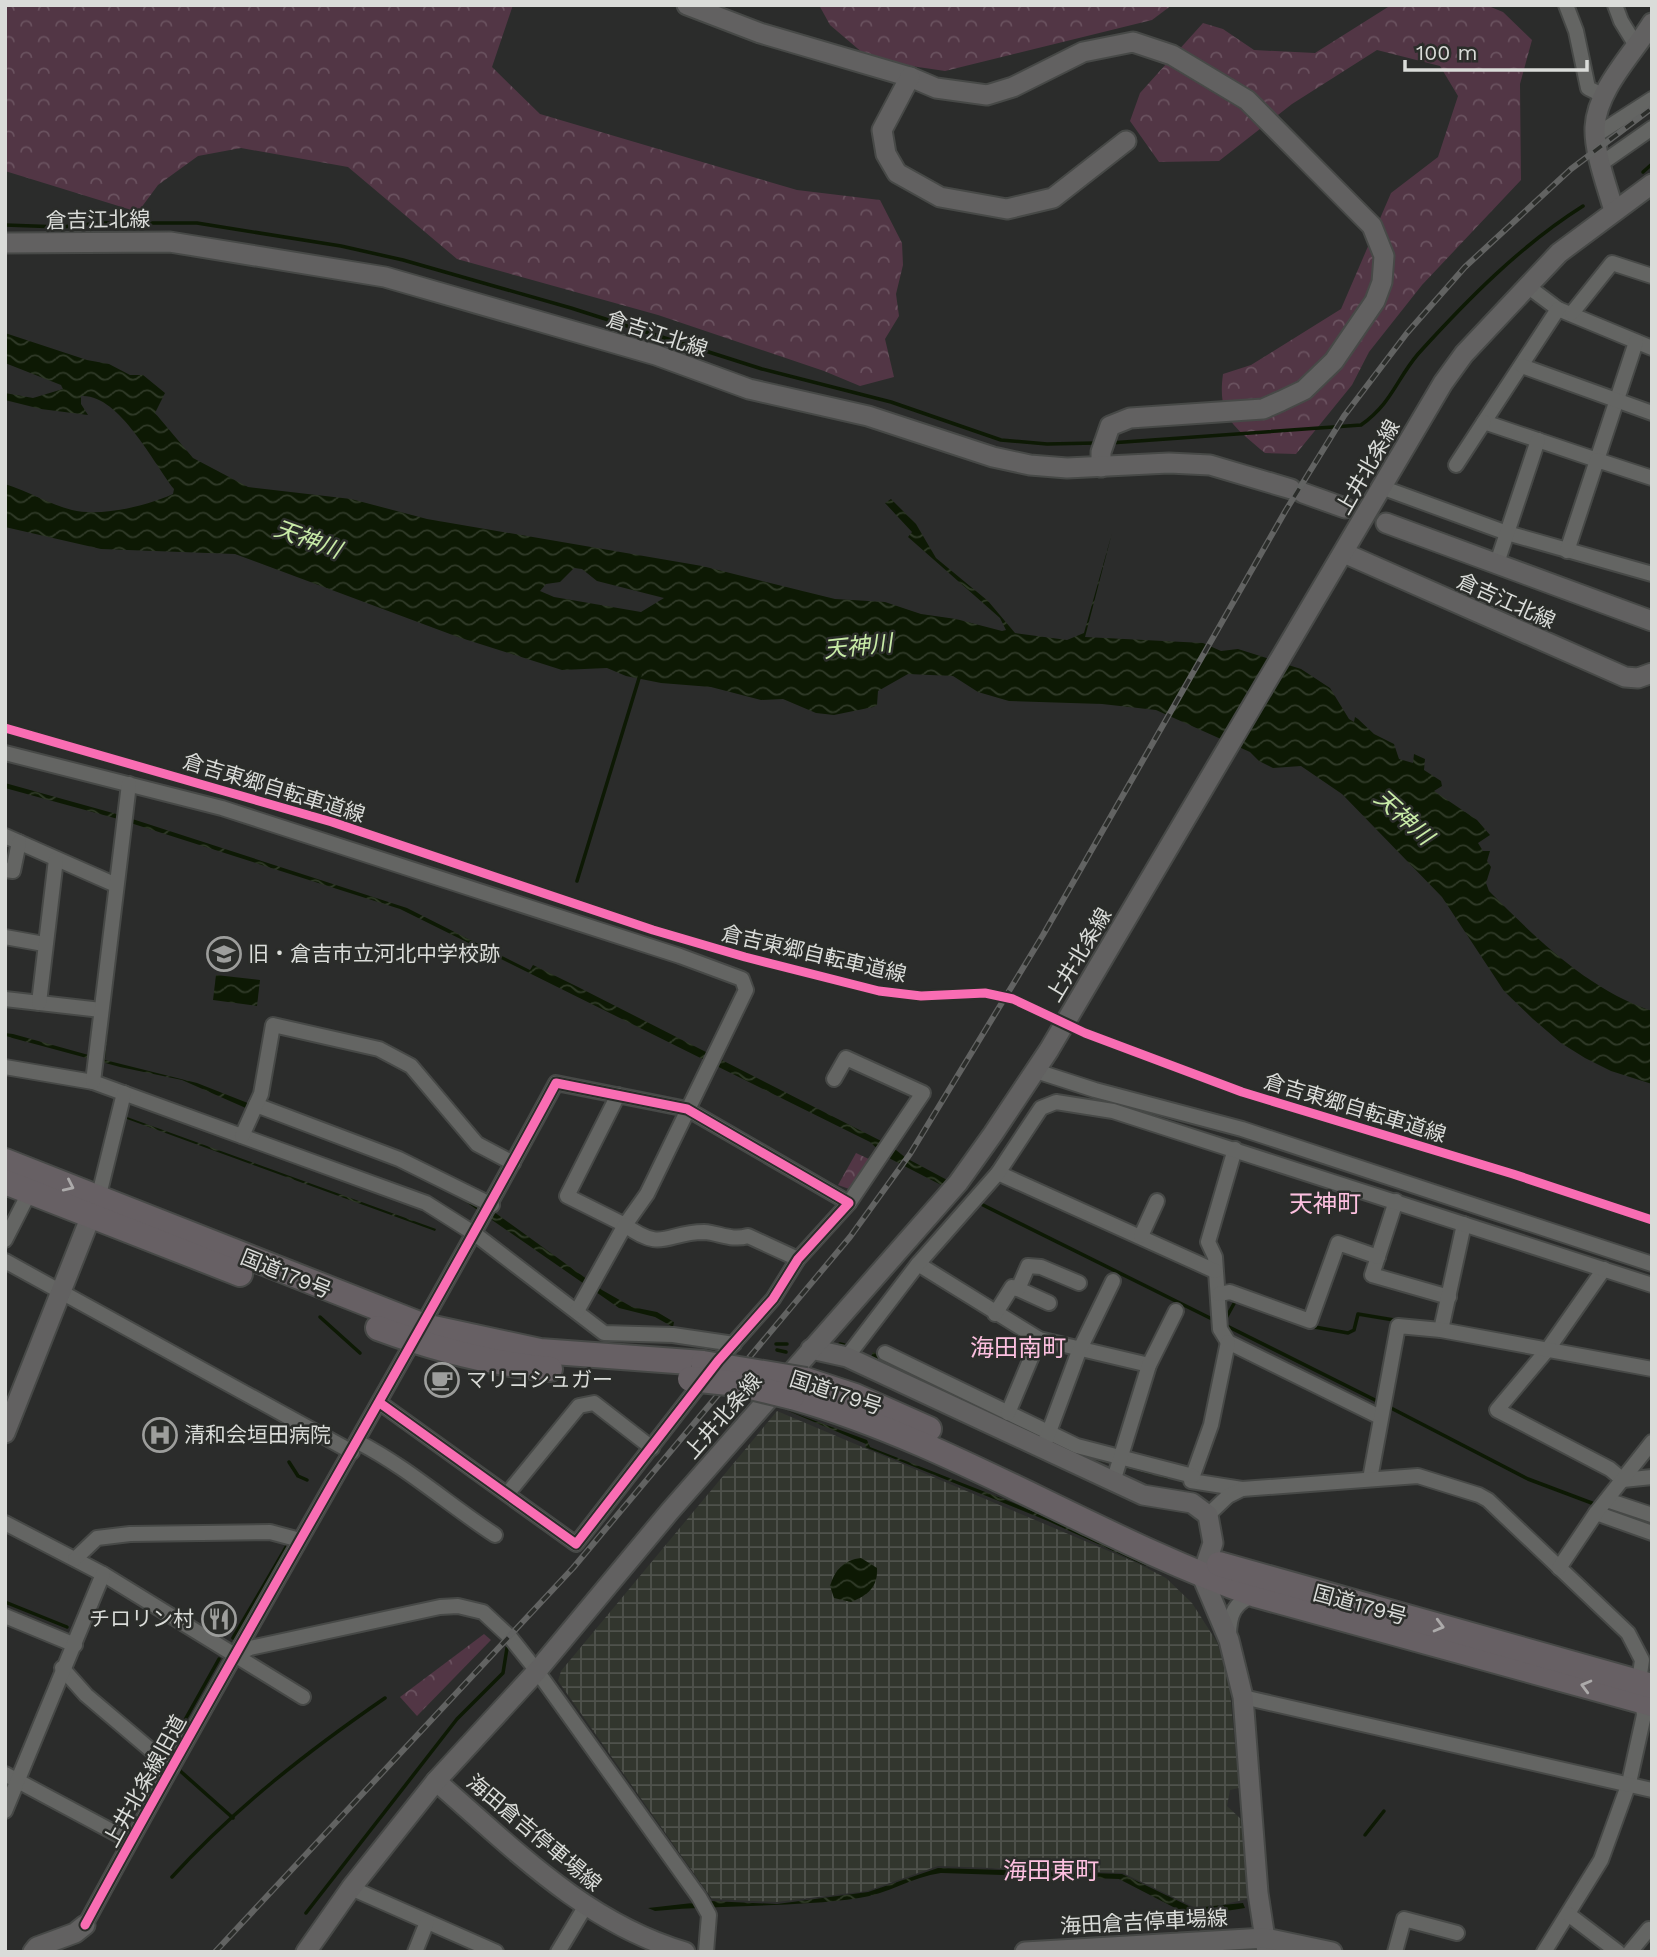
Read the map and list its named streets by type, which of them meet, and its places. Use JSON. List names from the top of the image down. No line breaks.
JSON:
{"streets":{"highway":["国道179号"],"main road":["倉吉江北線","上井北条線","海田倉吉停車場線"],"street":["上井北条線旧道"],"cycle path":["倉吉東郷自転車道線"]},"crossings":[["倉吉江北線","上井北条線"],["上井北条線","海田倉吉停車場線"],["国道179号","上井北条線旧道"]],"districts":["天神町","海田南町","海田東町"],"water":["天神川"],"places":{"school or university":["旧・倉吉市立河北中学校跡"],"cafe":["マリコシュガー"],"hospital":["清和会垣田病院"],"restaurant":["チロリン村"]},"scale_bar":"100 m"}
